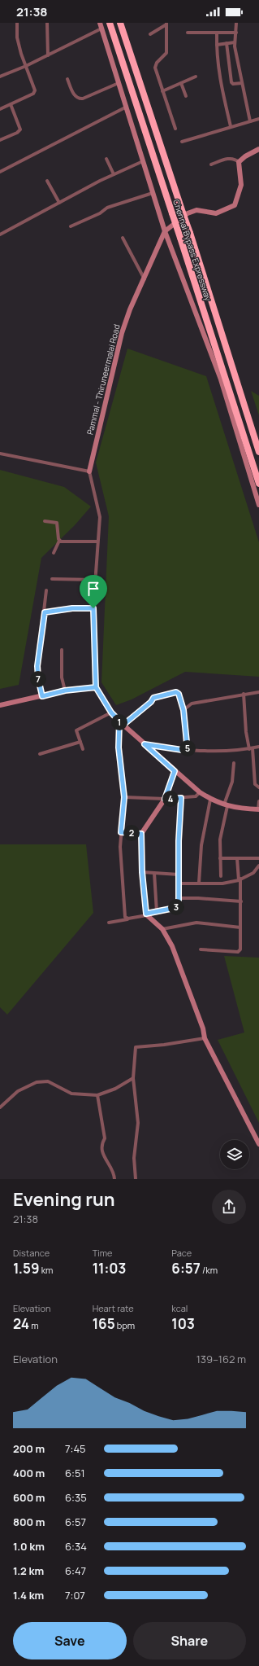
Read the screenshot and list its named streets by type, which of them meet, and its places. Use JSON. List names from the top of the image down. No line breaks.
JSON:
{"streets":{"highway":["Chennai Bypass Expressway"],"street":["Pammal - Thiruneermalai Road"]},"page":{"status":"21:38","pins":["7","1","5","4","2","3"],"heading":["Evening run","21:38"],"stats":[["Distance","1.59 km"],["Time","11:03"],["Pace","6:57 /km"],["Elevation","24 m"],["Heart rate","165 bpm"],["kcal","103"]],"chart":["Elevation","139–162 m"],"list":[{"name":"200 m","note":"7:45"},{"name":"400 m","note":"6:51"},{"name":"600 m","note":"6:35"},{"name":"800 m","note":"6:57"},{"name":"1.0 km","note":"6:34"},{"name":"1.2 km","note":"6:47"},{"name":"1.4 km","note":"7:07"}],"buttons":["Save","Share"]}}
